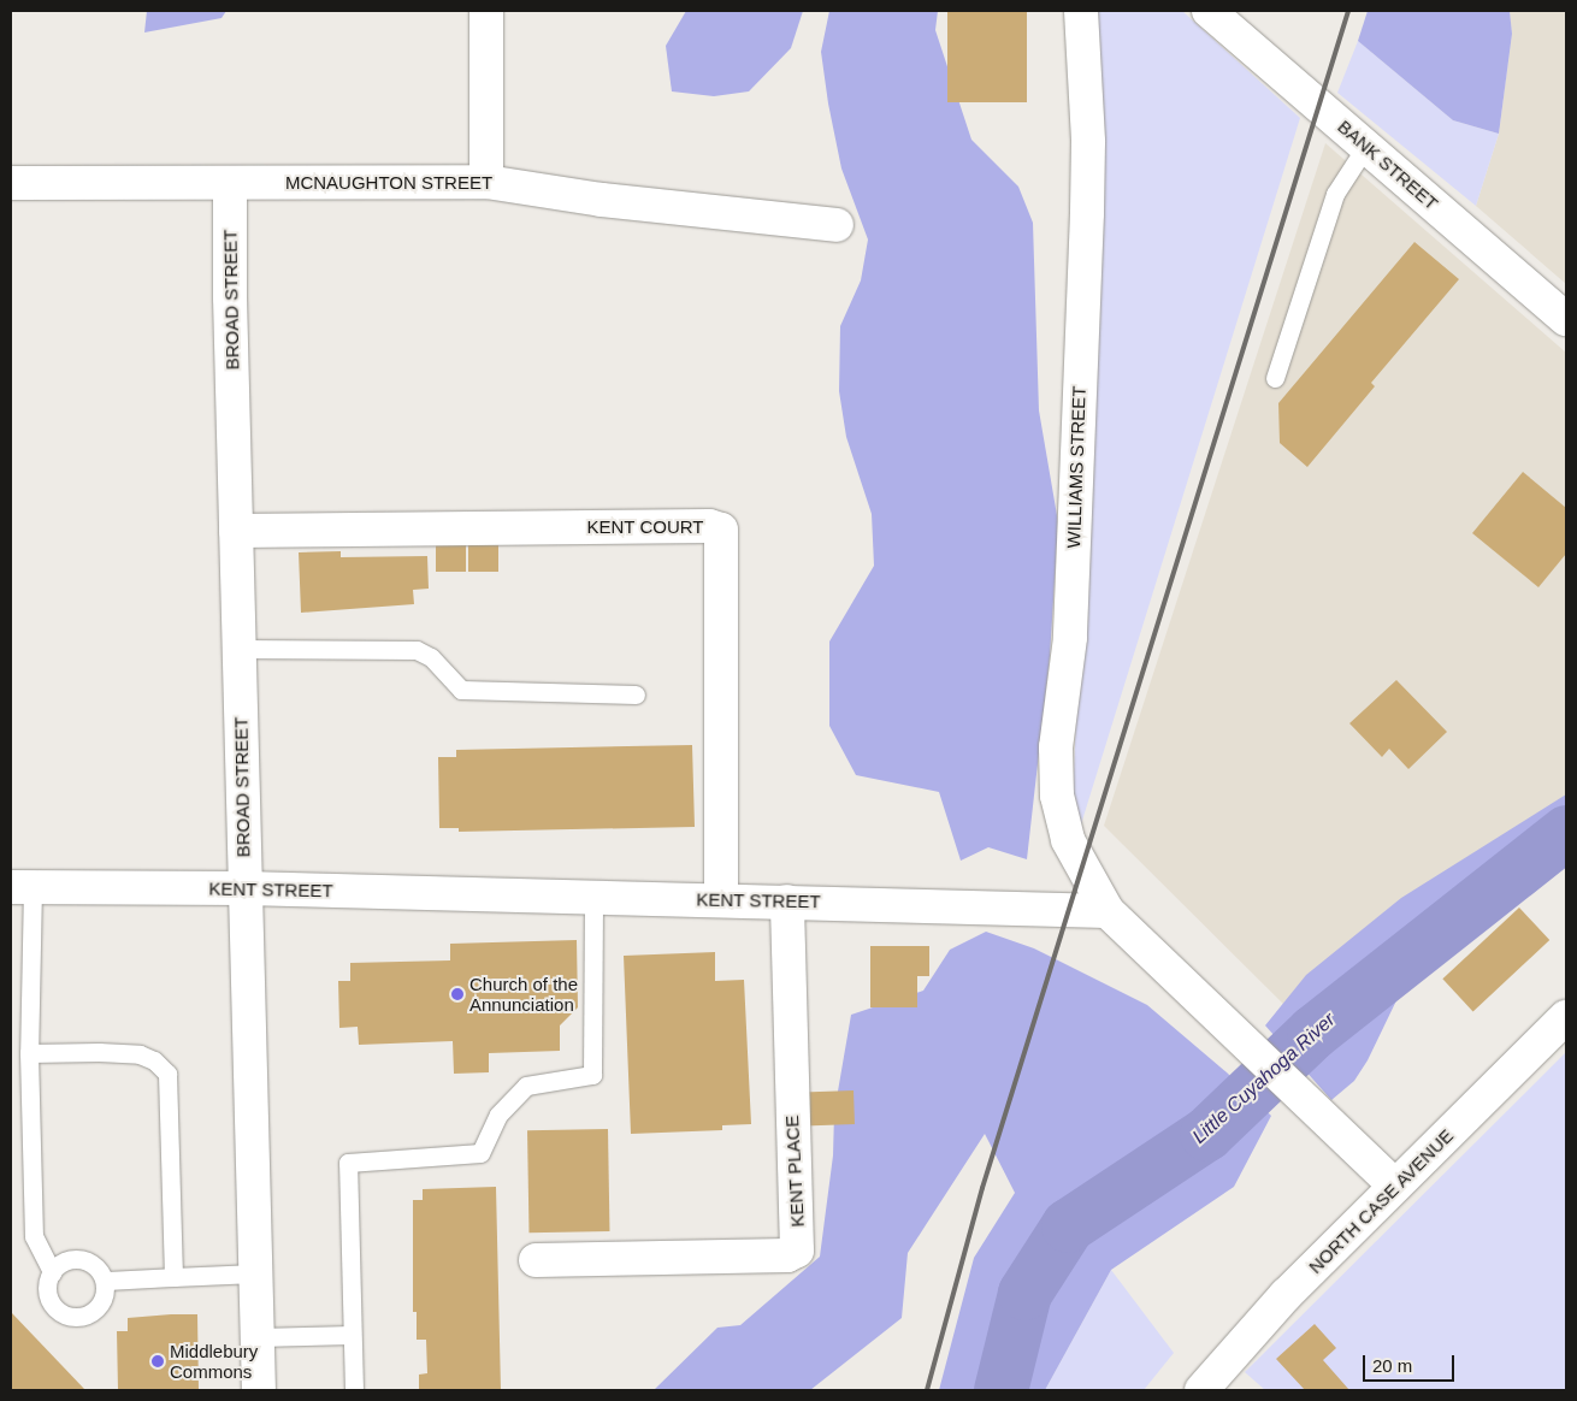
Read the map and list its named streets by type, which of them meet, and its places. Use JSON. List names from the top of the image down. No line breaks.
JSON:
{"streets":{"street":["BANK STREET","MCNAUGHTON STREET","BROAD STREET","WILLIAMS STREET","KENT COURT","KENT STREET","KENT PLACE","NORTH CASE AVENUE"]},"crossings":[["MCNAUGHTON STREET","BROAD STREET"],["BROAD STREET","KENT COURT"],["BROAD STREET","KENT STREET"],["WILLIAMS STREET","KENT STREET"],["KENT COURT","KENT STREET"],["KENT STREET","KENT PLACE"]],"water":["Little Cuyahoga River"],"places":["Church of the Annunciation","Middlebury Commons"],"scale_bar":"20 m"}
